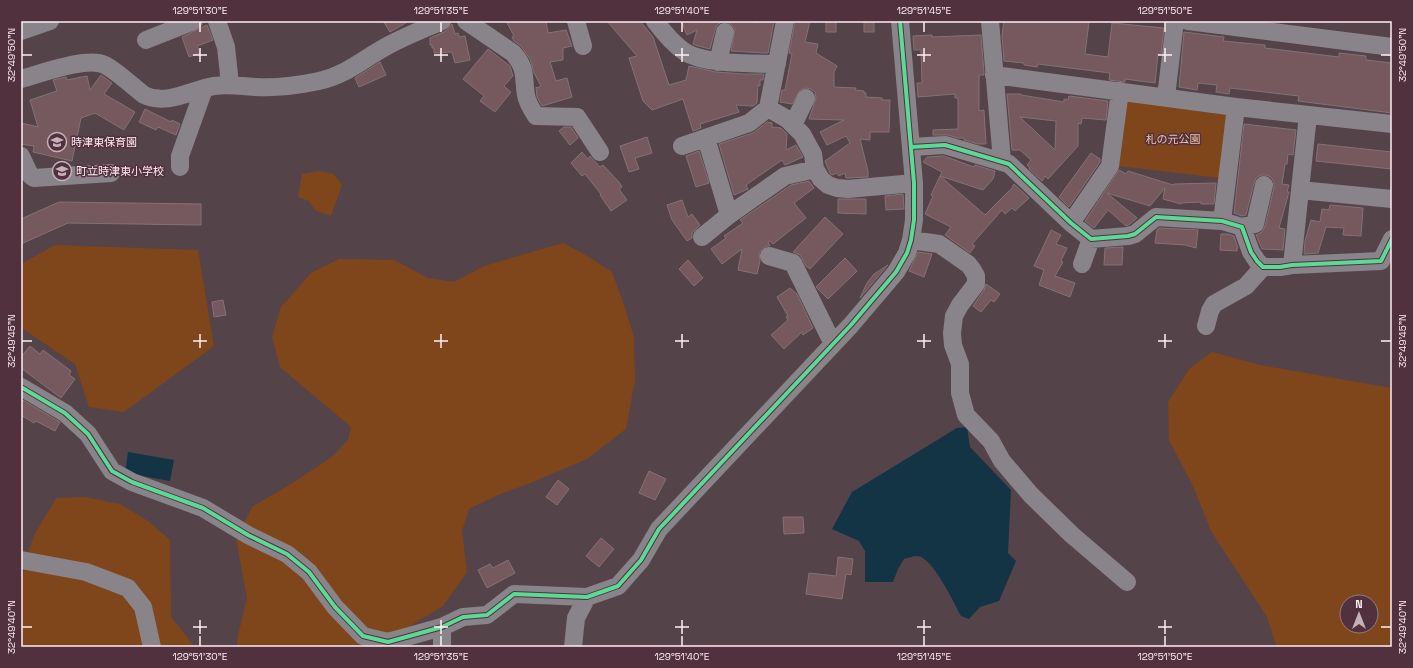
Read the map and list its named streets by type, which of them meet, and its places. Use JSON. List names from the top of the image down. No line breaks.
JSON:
{"parks":["札の元公園"],"places":{"school or university":["時津東保育園","町立時津東小学校"]},"north":"top","coordinates":["129°51'30\"E","129°51'35\"E","129°51'40\"E","129°51'45\"E","129°51'50\"E","32°49'50\"N","32°49'45\"N","32°49'40\"N"]}
